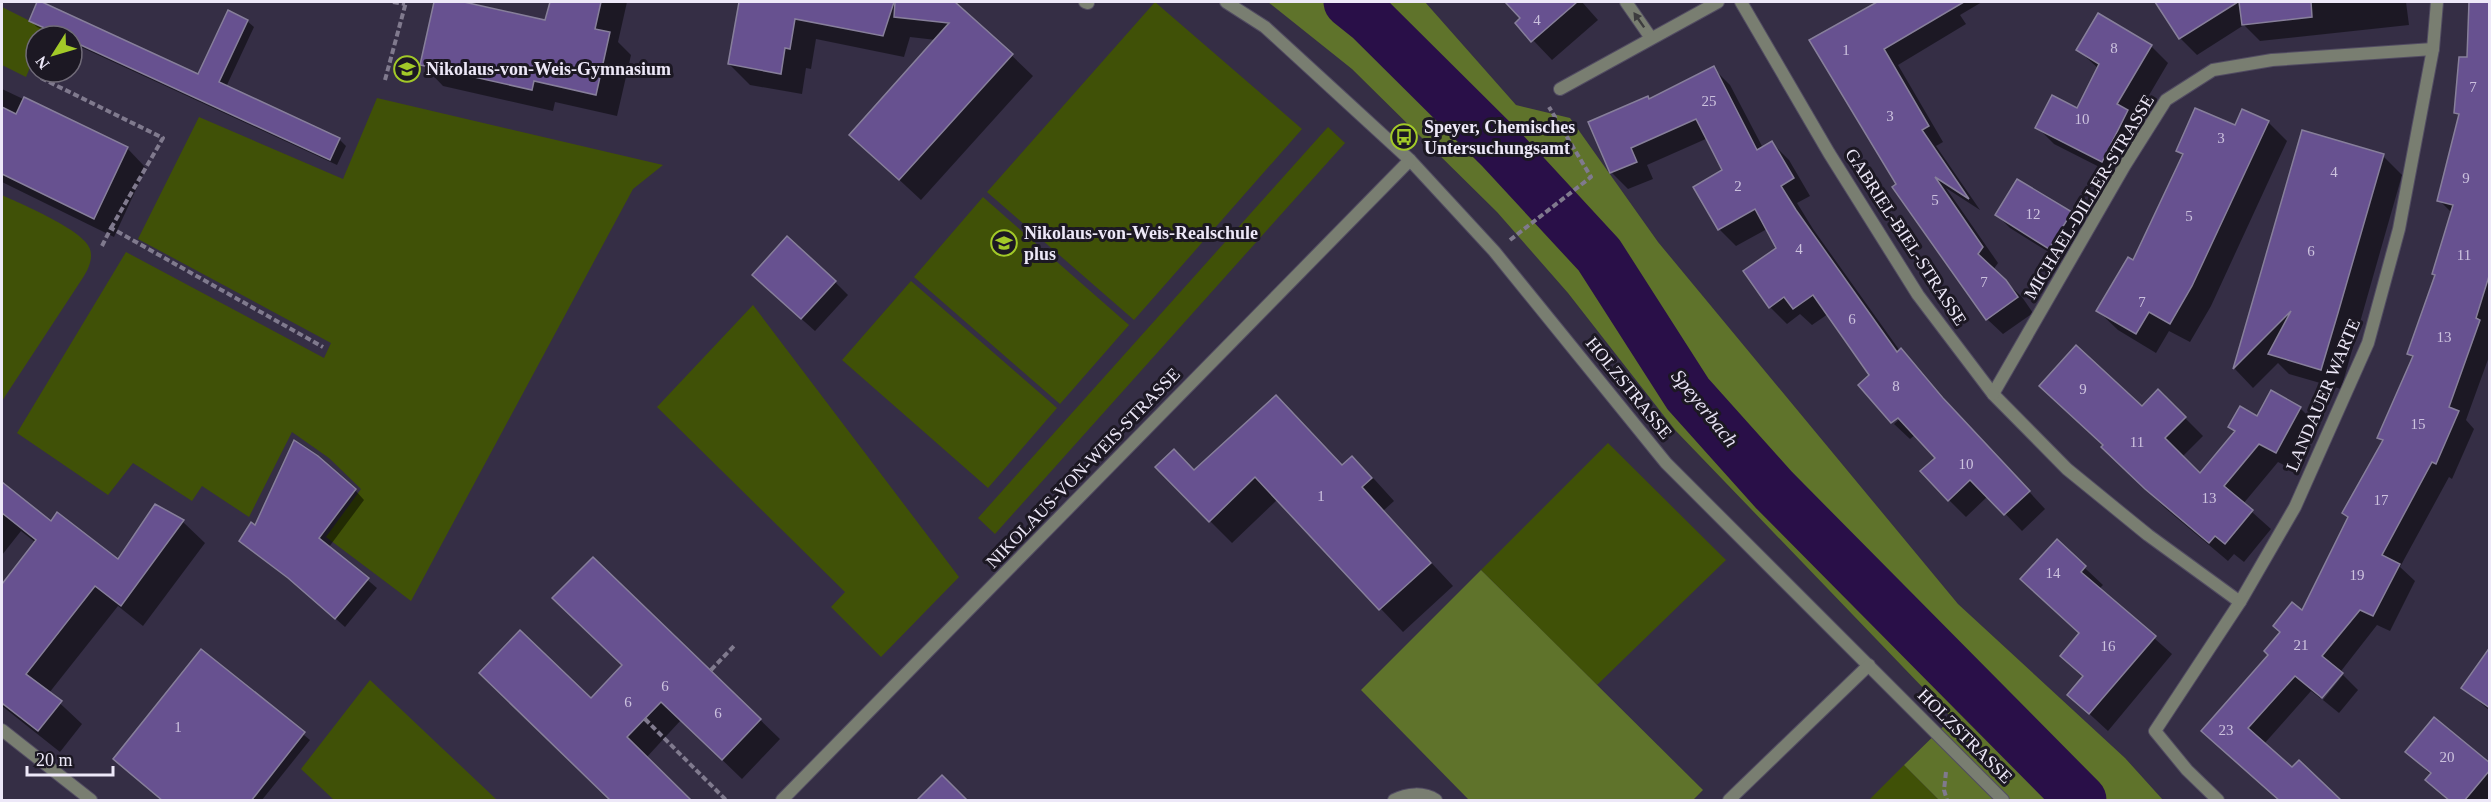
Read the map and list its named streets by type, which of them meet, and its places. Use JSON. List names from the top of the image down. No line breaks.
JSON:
{"streets":{"street":["MICHAEL-DILLER-STRASSE","GABRIEL-BIEL-STRASSE","HOLZSTRASSE","LANDAUER WARTE","NIKOLAUS-VON-WEIS-STRASSE"]},"crossings":[["MICHAEL-DILLER-STRASSE","GABRIEL-BIEL-STRASSE"],["MICHAEL-DILLER-STRASSE","LANDAUER WARTE"],["GABRIEL-BIEL-STRASSE","LANDAUER WARTE"],["HOLZSTRASSE","NIKOLAUS-VON-WEIS-STRASSE"]],"water":["Speyerbach"],"places":{"school or university":["Nikolaus-von-Weis-Gymnasium","Nikolaus-von-Weis-Realschule plus"],"bus stop":["Speyer, Chemisches Untersuchungsamt"]},"house_numbers":["4","8","1","7","25","3","10","3","4","9","2","5","12","5","4","6","11","7","7","6","13","8","9","15","11","10","1","13","17","14","19","21","16","6","6","6","1","23","20"],"scale_bar":"20 m","north":"bottom left"}
